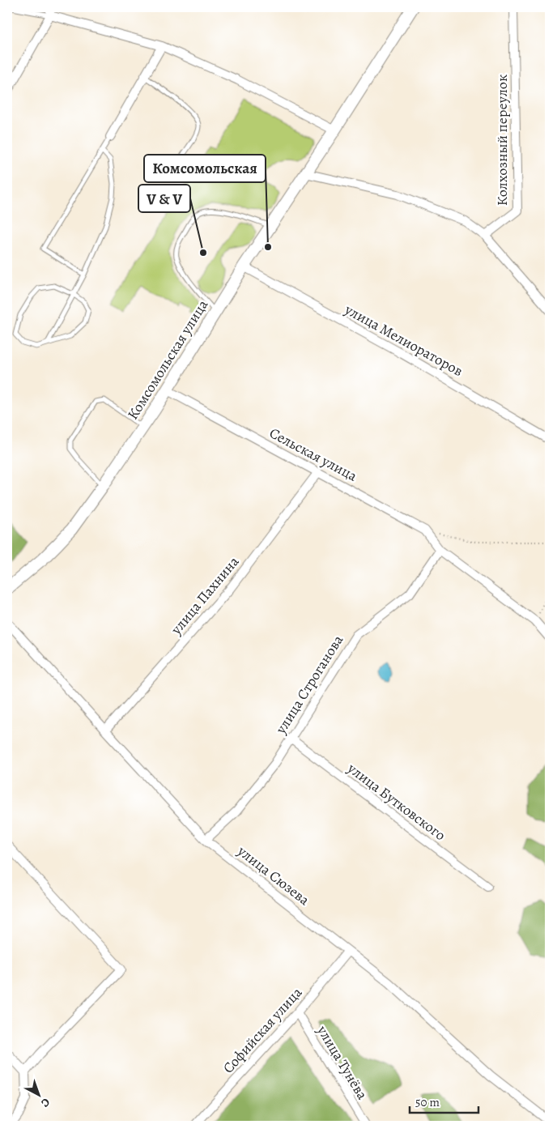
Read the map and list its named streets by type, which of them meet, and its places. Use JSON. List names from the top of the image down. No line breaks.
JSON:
{"streets":{"main road":["Комсомольская улица"],"street":["Колхозный переулок","улица Мелиораторов","Сельская улица","улица Пахнина","улица Строганова","улица Бутковского","улица Сюзева","Софийская улица","улица Тунёва"]},"crossings":[["улица Мелиораторов","Комсомольская улица"],["Комсомольская улица","Сельская улица"],["Сельская улица","улица Пахнина"],["Сельская улица","улица Строганова"],["улица Пахнина","улица Сюзева"],["улица Строганова","улица Бутковского"],["улица Строганова","улица Сюзева"],["улица Сюзева","Софийская улица"],["Софийская улица","улица Тунёва"]],"places":["Комсомольская","V & V"],"scale_bar":"50 m","north":"bottom right"}
